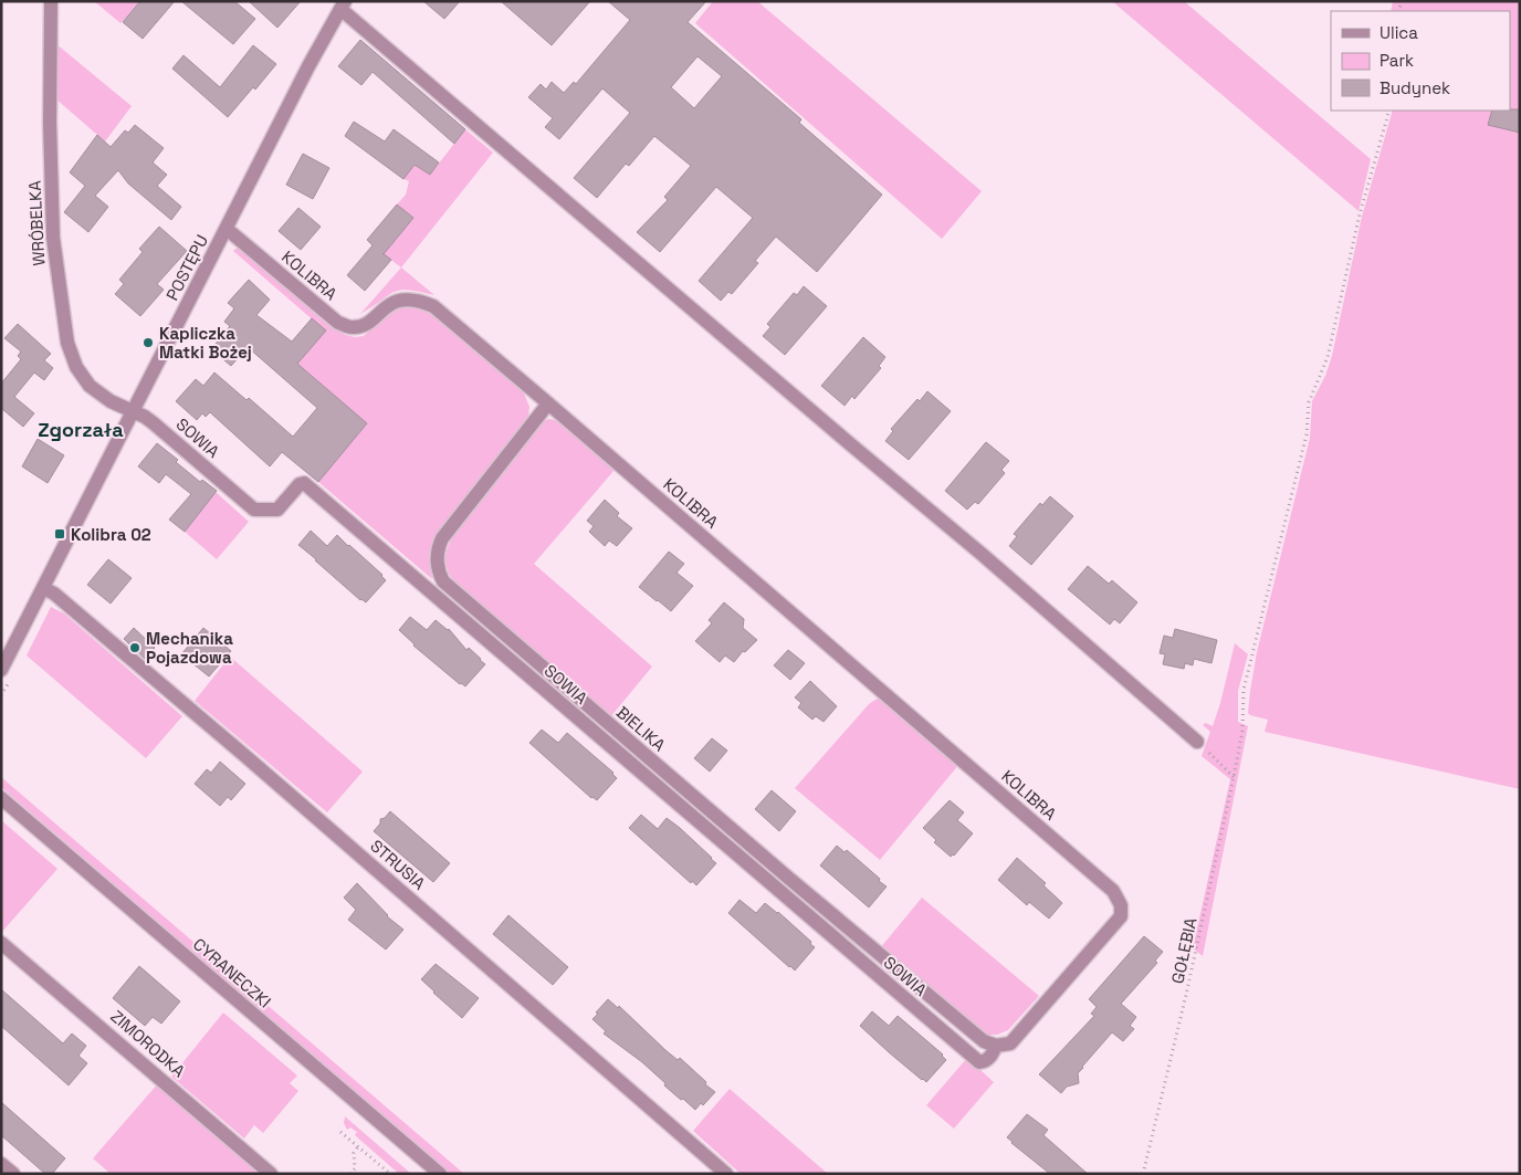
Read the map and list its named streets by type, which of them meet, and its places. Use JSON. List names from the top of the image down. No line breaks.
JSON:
{"streets":{"street":["WRÓBELKA","POSTĘPU","KOLIBRA","SOWIA","BIELIKA","STRUSIA","CYRANECZKI","ZIMORODKA"],"path":["GOŁĘBIA"]},"crossings":[["WRÓBELKA","POSTĘPU"],["WRÓBELKA","SOWIA"],["POSTĘPU","KOLIBRA"],["POSTĘPU","SOWIA"],["POSTĘPU","STRUSIA"],["KOLIBRA","SOWIA"],["KOLIBRA","BIELIKA"],["SOWIA","BIELIKA"]],"districts":["Zgorzała"],"places":{"other":["Kapliczka Matki Bożej","Mechanika Pojazdowa"],"transit":["Kolibra 02"]},"legend":["Ulica","Park","Budynek"]}
